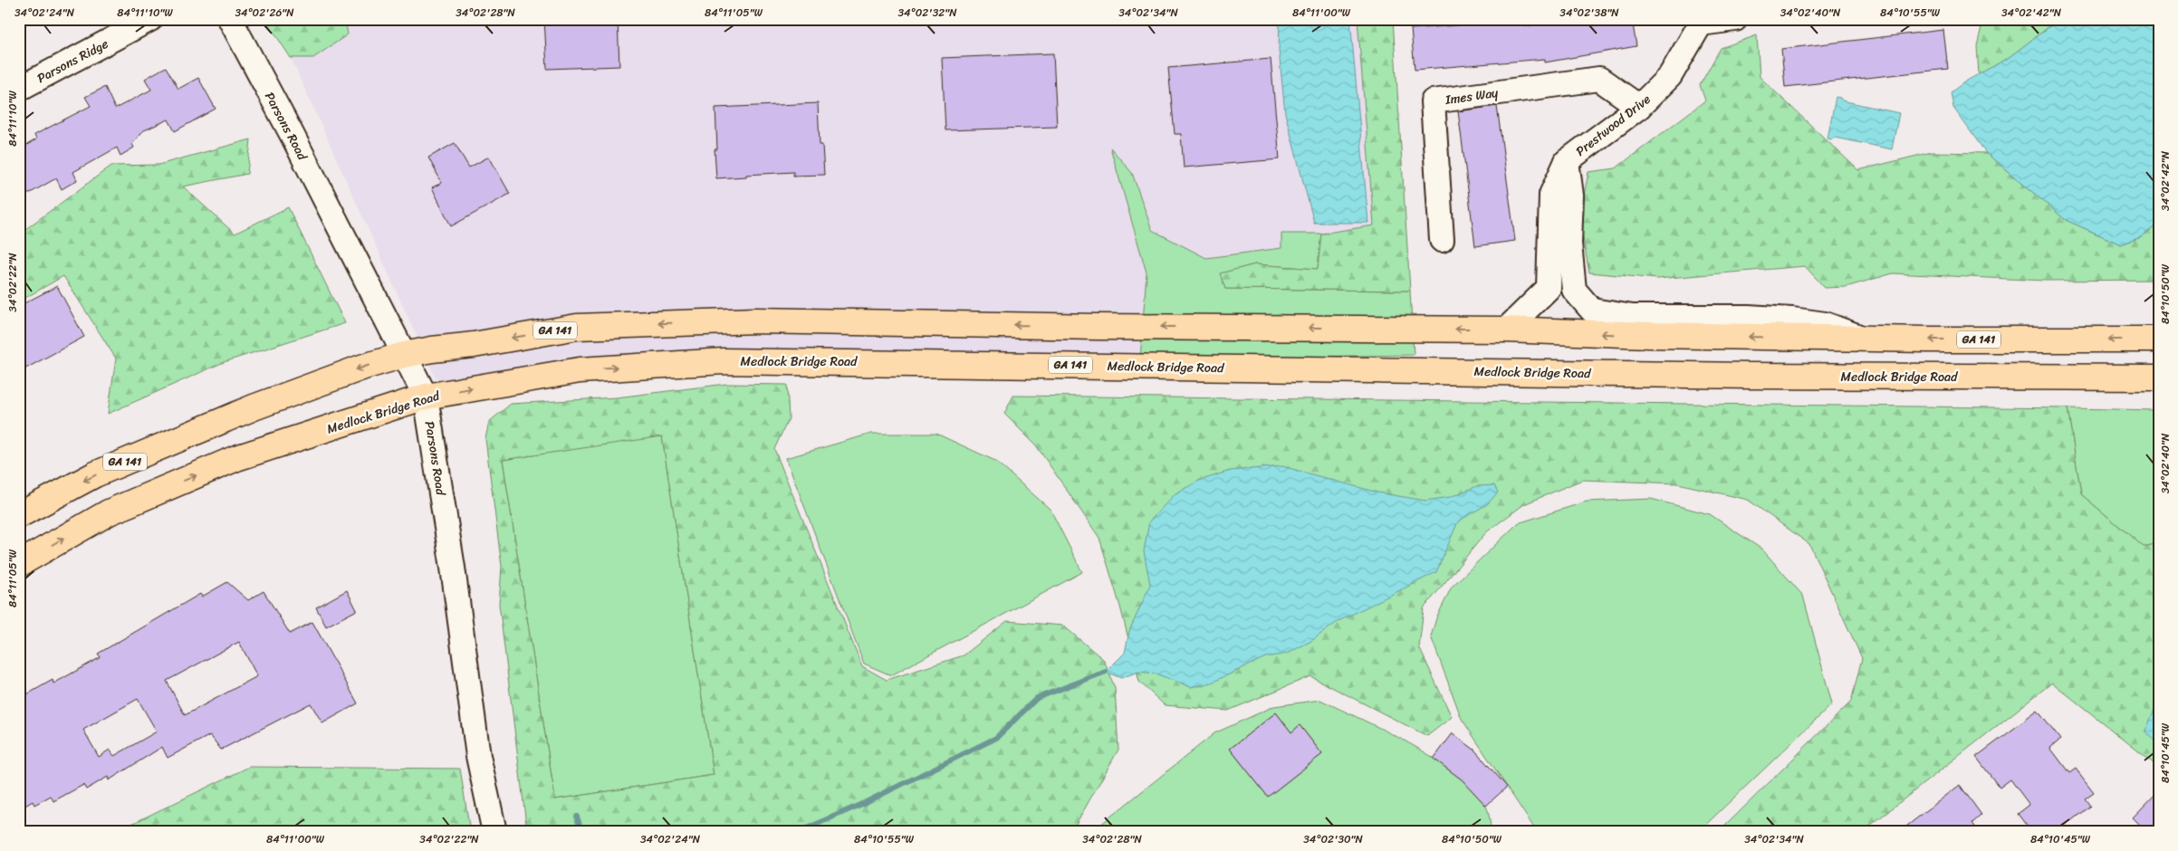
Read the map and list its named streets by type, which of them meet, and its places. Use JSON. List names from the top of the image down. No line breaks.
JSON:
{"streets":{"highway":["GA 141","Medlock Bridge Road"],"street":["Parsons Ridge","Imes Way","Prestwood Drive","Parsons Road"]},"crossings":[["Imes Way","Prestwood Drive"],["Prestwood Drive","GA 141"],["Parsons Road","GA 141"],["Parsons Road","Medlock Bridge Road"]],"coordinates":["34°02'24\"N","84°11'10\"W","34°02'26\"N","34°02'28\"N","84°11'05\"W","34°02'32\"N","34°02'34\"N","84°11'00\"W","34°02'38\"N","34°02'40\"N","84°10'55\"W","34°02'42\"N","34°02'22\"N","84°10'50\"W","84°10'45\"W","34°02'30\"N"]}
